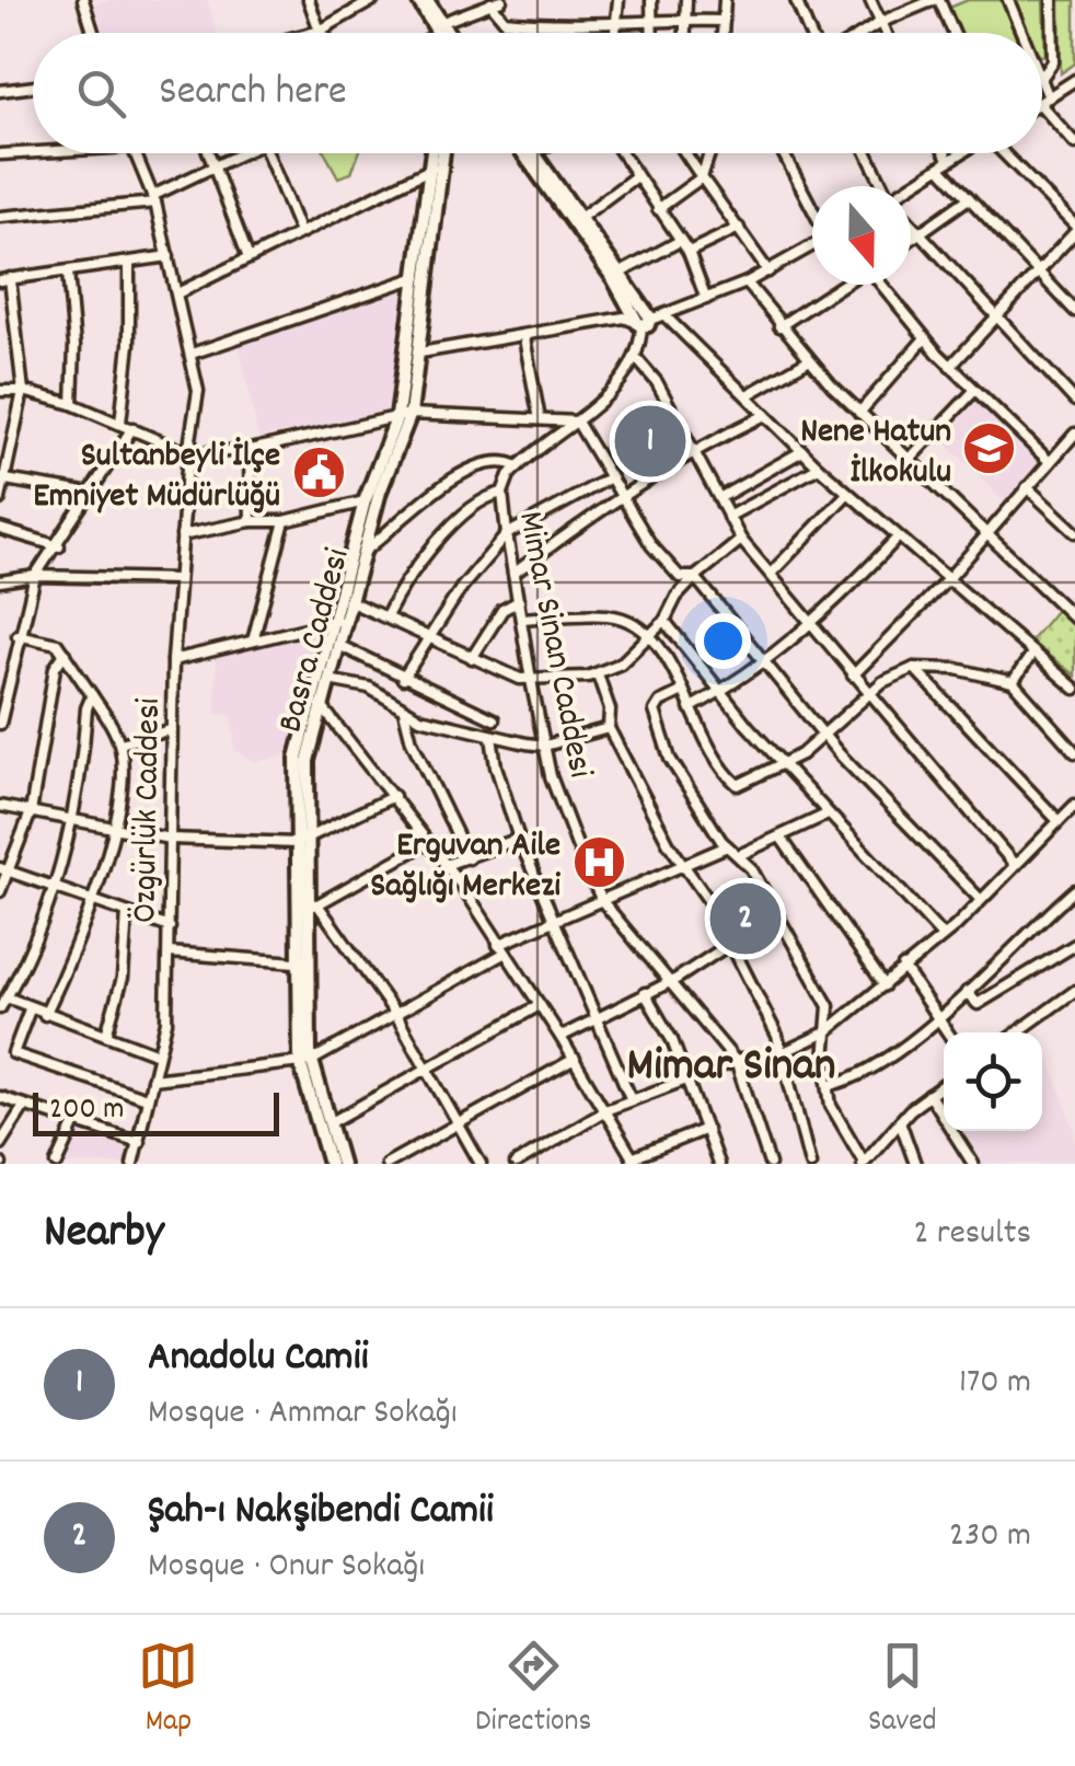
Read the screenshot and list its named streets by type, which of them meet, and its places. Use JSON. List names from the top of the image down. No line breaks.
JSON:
{"streets":{"main road":["Basra Caddesi"],"street":["Mimar Sinan Caddesi","Özgürlük Caddesi"]},"districts":["Mimar Sinan"],"places":{"school or university":["Nene Hatun İlkokulu"],"public building":["Sultanbeyli İlçe Emniyet Müdürlüğü"],"hospital":["Erguvan Aile Sağlığı Merkezi"]},"scale_bar":"200 m","north":"bottom","page":{"search":"Search here","pins":["1","2"],"scale":"200 m","heading":["Nearby","2 results"],"list":[{"mark":"1","name":"Anadolu Camii","note":"Mosque · Ammar Sokağı","value":"170 m"},{"mark":"2","name":"Şah-ı Nakşibendi Camii","note":"Mosque · Onur Sokağı","value":"230 m"}],"nav":["Map","Directions","Saved"]}}
